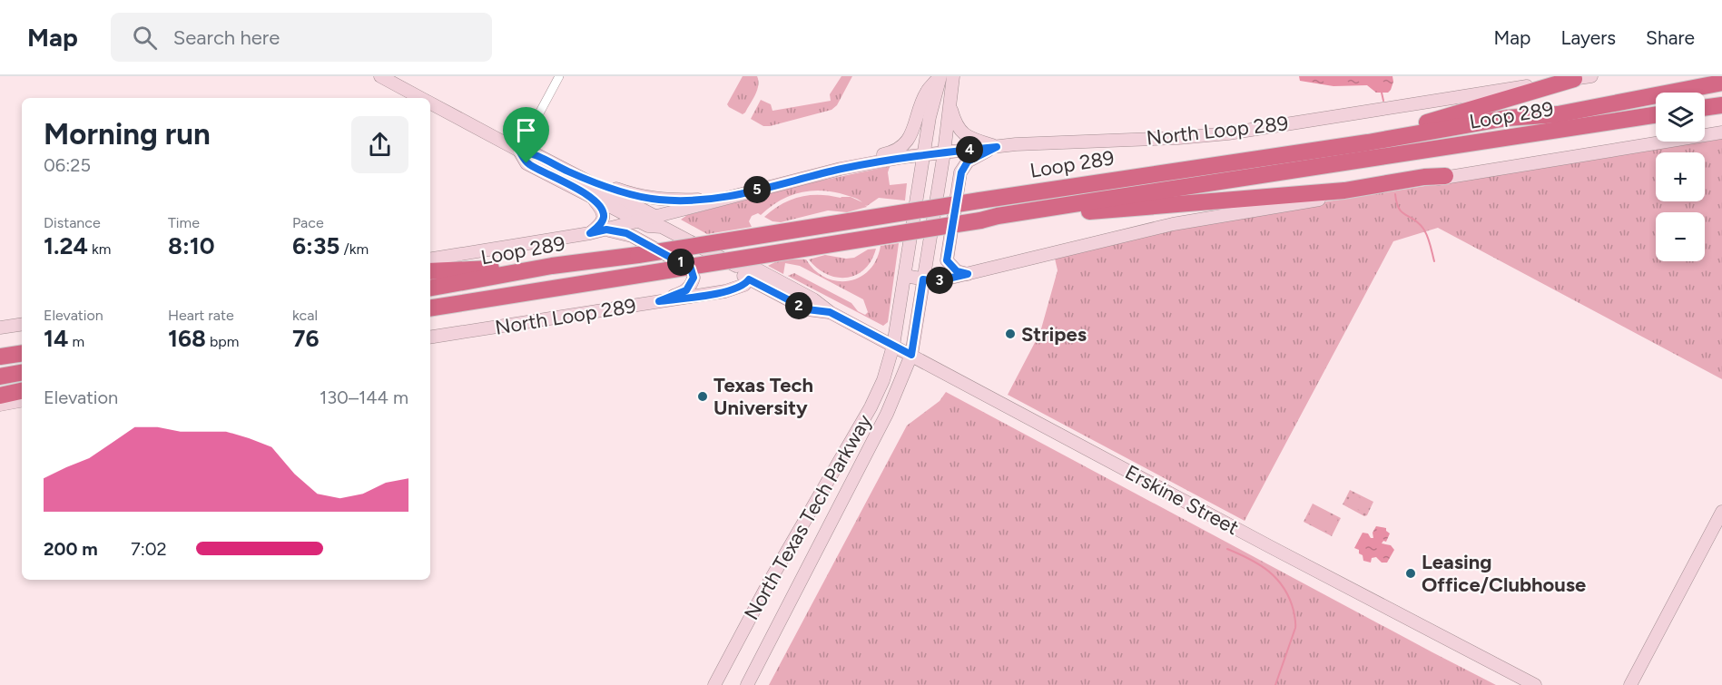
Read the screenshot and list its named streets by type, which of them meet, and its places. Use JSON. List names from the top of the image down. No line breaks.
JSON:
{"streets":{"highway":["Loop 289"],"main road":["North Loop 289","Erskine Street","North Texas Tech Parkway"]},"crossings":[["North Loop 289","Erskine Street"],["North Loop 289","North Texas Tech Parkway"],["Erskine Street","North Texas Tech Parkway"]],"places":["Stripes","Texas Tech University","Leasing Office/Clubhouse"],"page":{"header":"Map","search":"Search here","nav":["Map","Layers","Share"],"map_buttons":["+","−"],"heading":["Morning run","06:25"],"pins":["4","5","1","3","2"],"stats":[["Distance","1.24 km"],["Time","8:10"],["Pace","6:35 /km"],["Elevation","14 m"],["Heart rate","168 bpm"],["kcal","76"]],"chart":["Elevation","130–144 m"],"list":[{"name":"200 m","note":"7:02"}]}}
